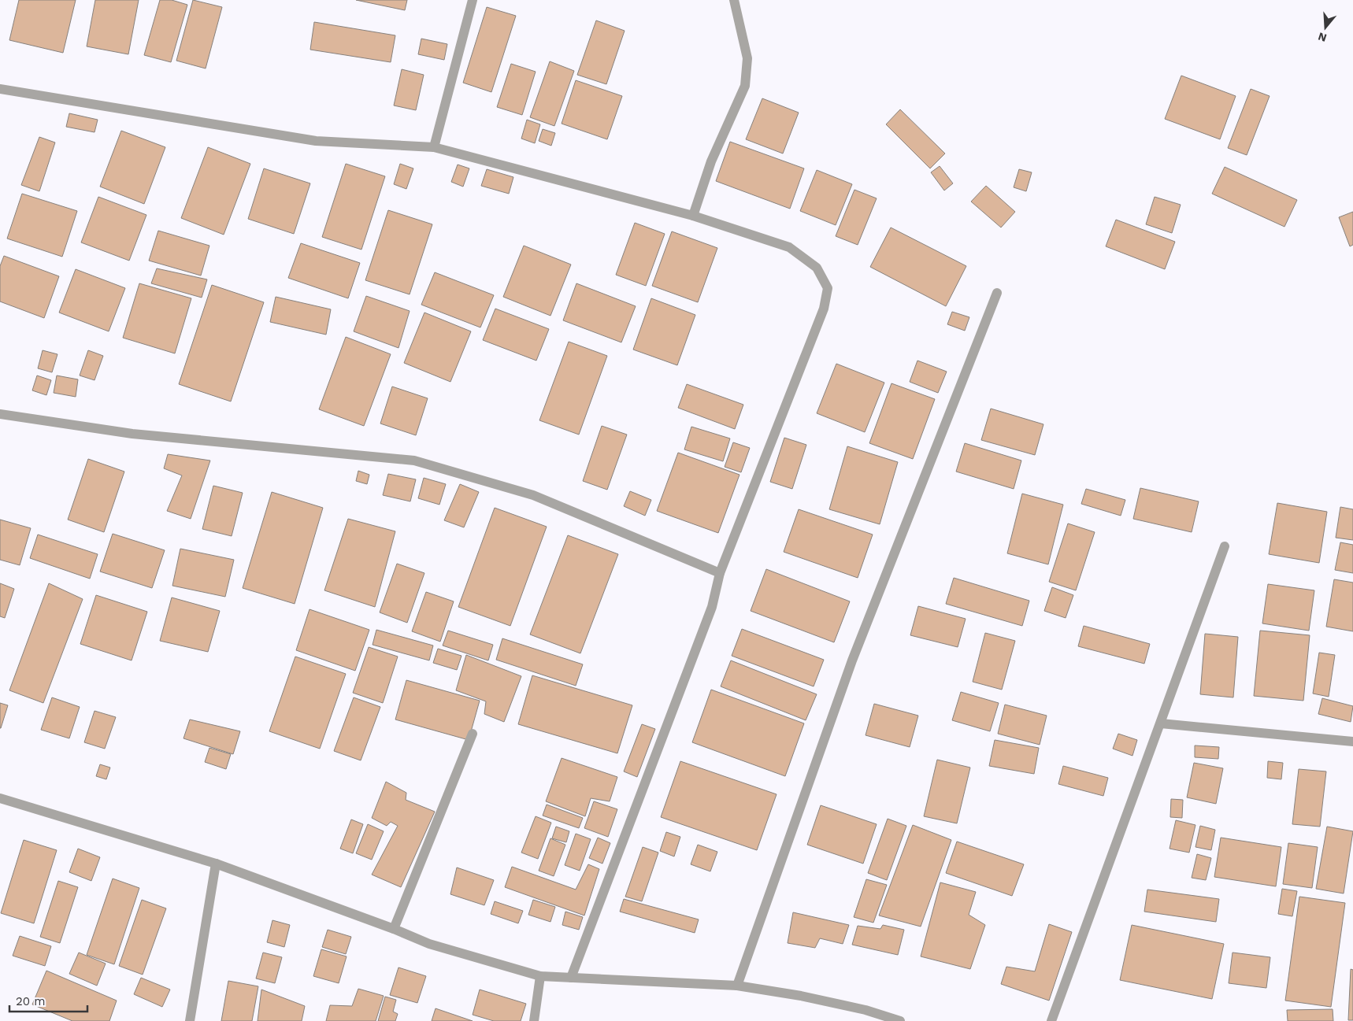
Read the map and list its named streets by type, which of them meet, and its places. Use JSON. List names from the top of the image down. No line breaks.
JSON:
{"scale_bar":"20 m","north":"bottom"}
